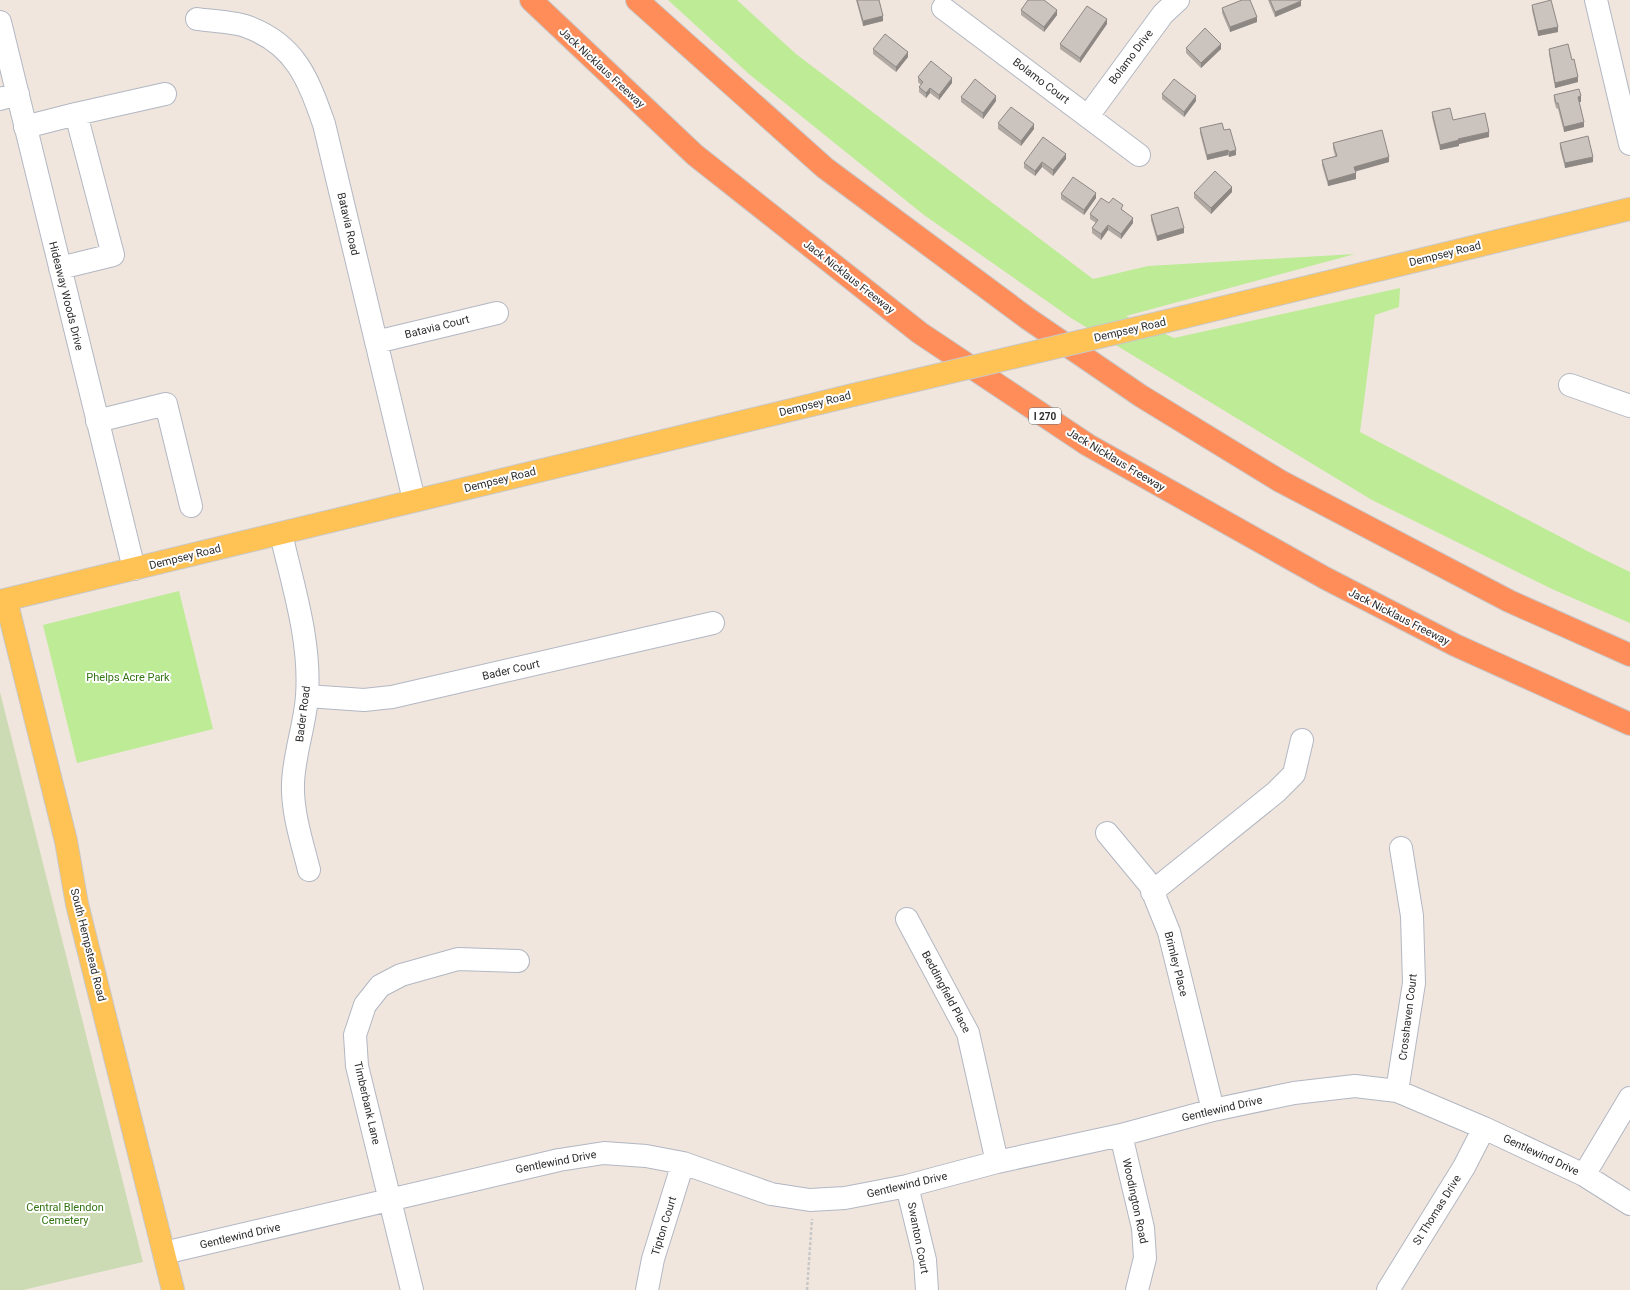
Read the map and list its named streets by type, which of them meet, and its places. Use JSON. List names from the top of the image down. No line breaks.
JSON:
{"streets":{"highway":["Jack Nicklaus Freeway","I 270"],"main road":["Dempsey Road","South Hempstead Road"],"street":["Bolamo Drive","Bolamo Court","Batavia Road","Hideaway Woods Drive","Batavia Court","Bader Court","Bader Road","Brimley Place","Beddingfield Place","Crosshaven Court","Timberbank Lane","Gentlewind Drive","Woodington Road","St Thomas Drive","Tipton Court","Swanton Court"]},"crossings":[["Bolamo Drive","Bolamo Court"],["Batavia Road","Dempsey Road"],["Batavia Road","Batavia Court"],["Dempsey Road","Hideaway Woods Drive"],["Dempsey Road","Bader Road"],["Dempsey Road","South Hempstead Road"],["Bader Court","Bader Road"],["South Hempstead Road","Gentlewind Drive"],["Brimley Place","Gentlewind Drive"],["Beddingfield Place","Gentlewind Drive"],["Crosshaven Court","Gentlewind Drive"],["Timberbank Lane","Gentlewind Drive"],["Gentlewind Drive","Woodington Road"],["Gentlewind Drive","St Thomas Drive"],["Gentlewind Drive","Tipton Court"],["Gentlewind Drive","Swanton Court"]],"parks":["Phelps Acre Park","Central Blendon Cemetery"]}
